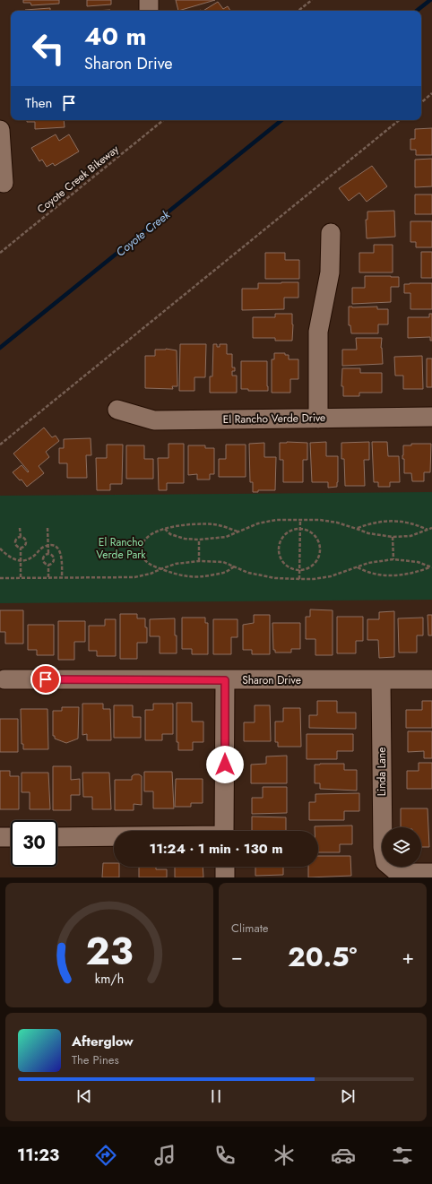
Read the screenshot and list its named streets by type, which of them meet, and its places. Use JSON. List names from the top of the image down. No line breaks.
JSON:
{"streets":{"street":["El Rancho Verde Drive","Sharon Drive","Linda Lane"],"path":["Coyote Creek Bikeway"]},"crossings":[["Sharon Drive","Linda Lane"]],"water":["Coyote Creek"],"parks":["El Rancho Verde Park"],"page":{"turn":["40 m","Sharon Drive"],"then":"Then","limit":"30","trip":"11:24 · 1 min · 130 m","tile":"Climate","heat":["−","20.5°","+"],"song":["Afterglow","The Pines"],"tabs":"11:23","gauge":["23","km/h"]}}
